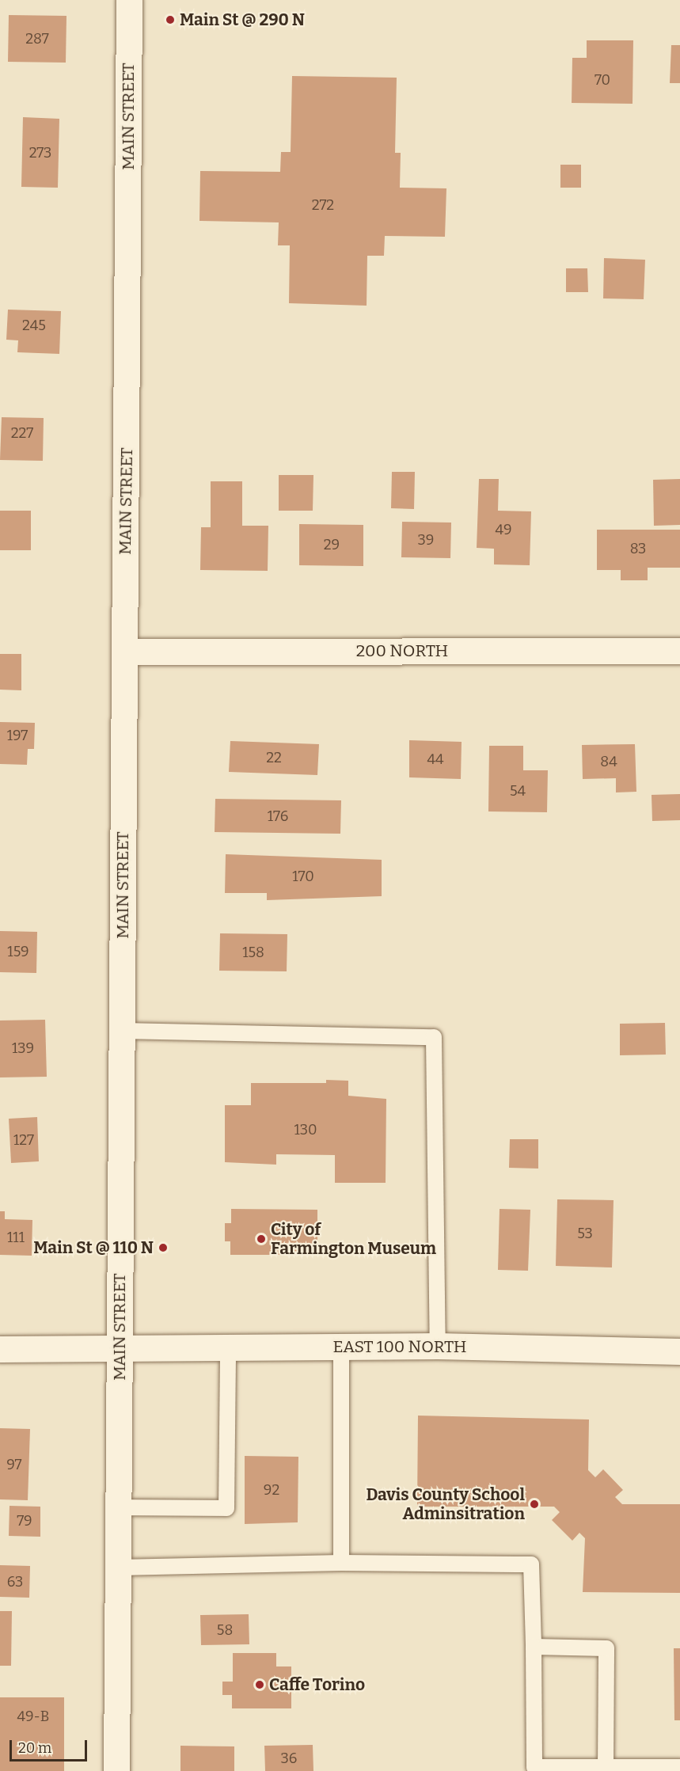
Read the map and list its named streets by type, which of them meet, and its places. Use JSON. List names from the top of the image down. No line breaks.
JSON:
{"streets":{"main road":["MAIN STREET","200 NORTH","EAST 100 NORTH"]},"crossings":[["MAIN STREET","200 NORTH"],["MAIN STREET","EAST 100 NORTH"]],"places":["Main St @ 290 N","City of Farmington Museum","Main St @ 110 N","Davis County School Adminsitration","Caffe Torino"],"house_numbers":["287","70","273","272","245","227","49","39","29","83","197","22","44","84","54","176","170","159","158","139","130","127","53","111","97","92","79","63","58","49-B","36"],"scale_bar":"20 m"}
